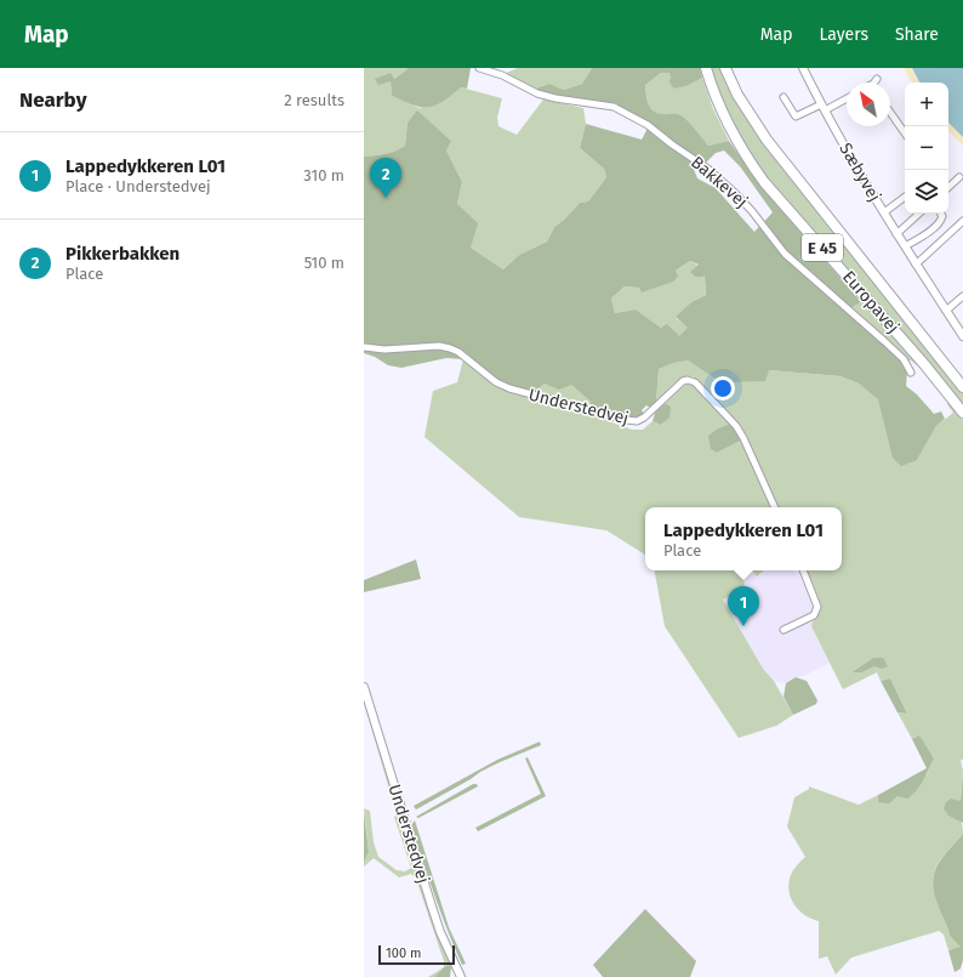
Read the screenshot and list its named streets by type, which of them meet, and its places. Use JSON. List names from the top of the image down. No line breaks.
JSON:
{"streets":{"main road":["E 45","Europavej"],"street":["Sæbyvej","Bakkevej","Understedvej"]},"scale_bar":"100 m","north":"top left","page":{"header":"Map","nav":["Map","Layers","Share"],"heading":["Nearby","2 results"],"map_buttons":["+","−"],"list":[{"mark":"1","name":"Lappedykkeren L01","note":"Place · Understedvej","value":"310 m"},{"mark":"2","name":"Pikkerbakken","note":"Place","value":"510 m"}],"pins":["2","1"],"popup":["Lappedykkeren L01","Place"],"scale":"100 m"}}
